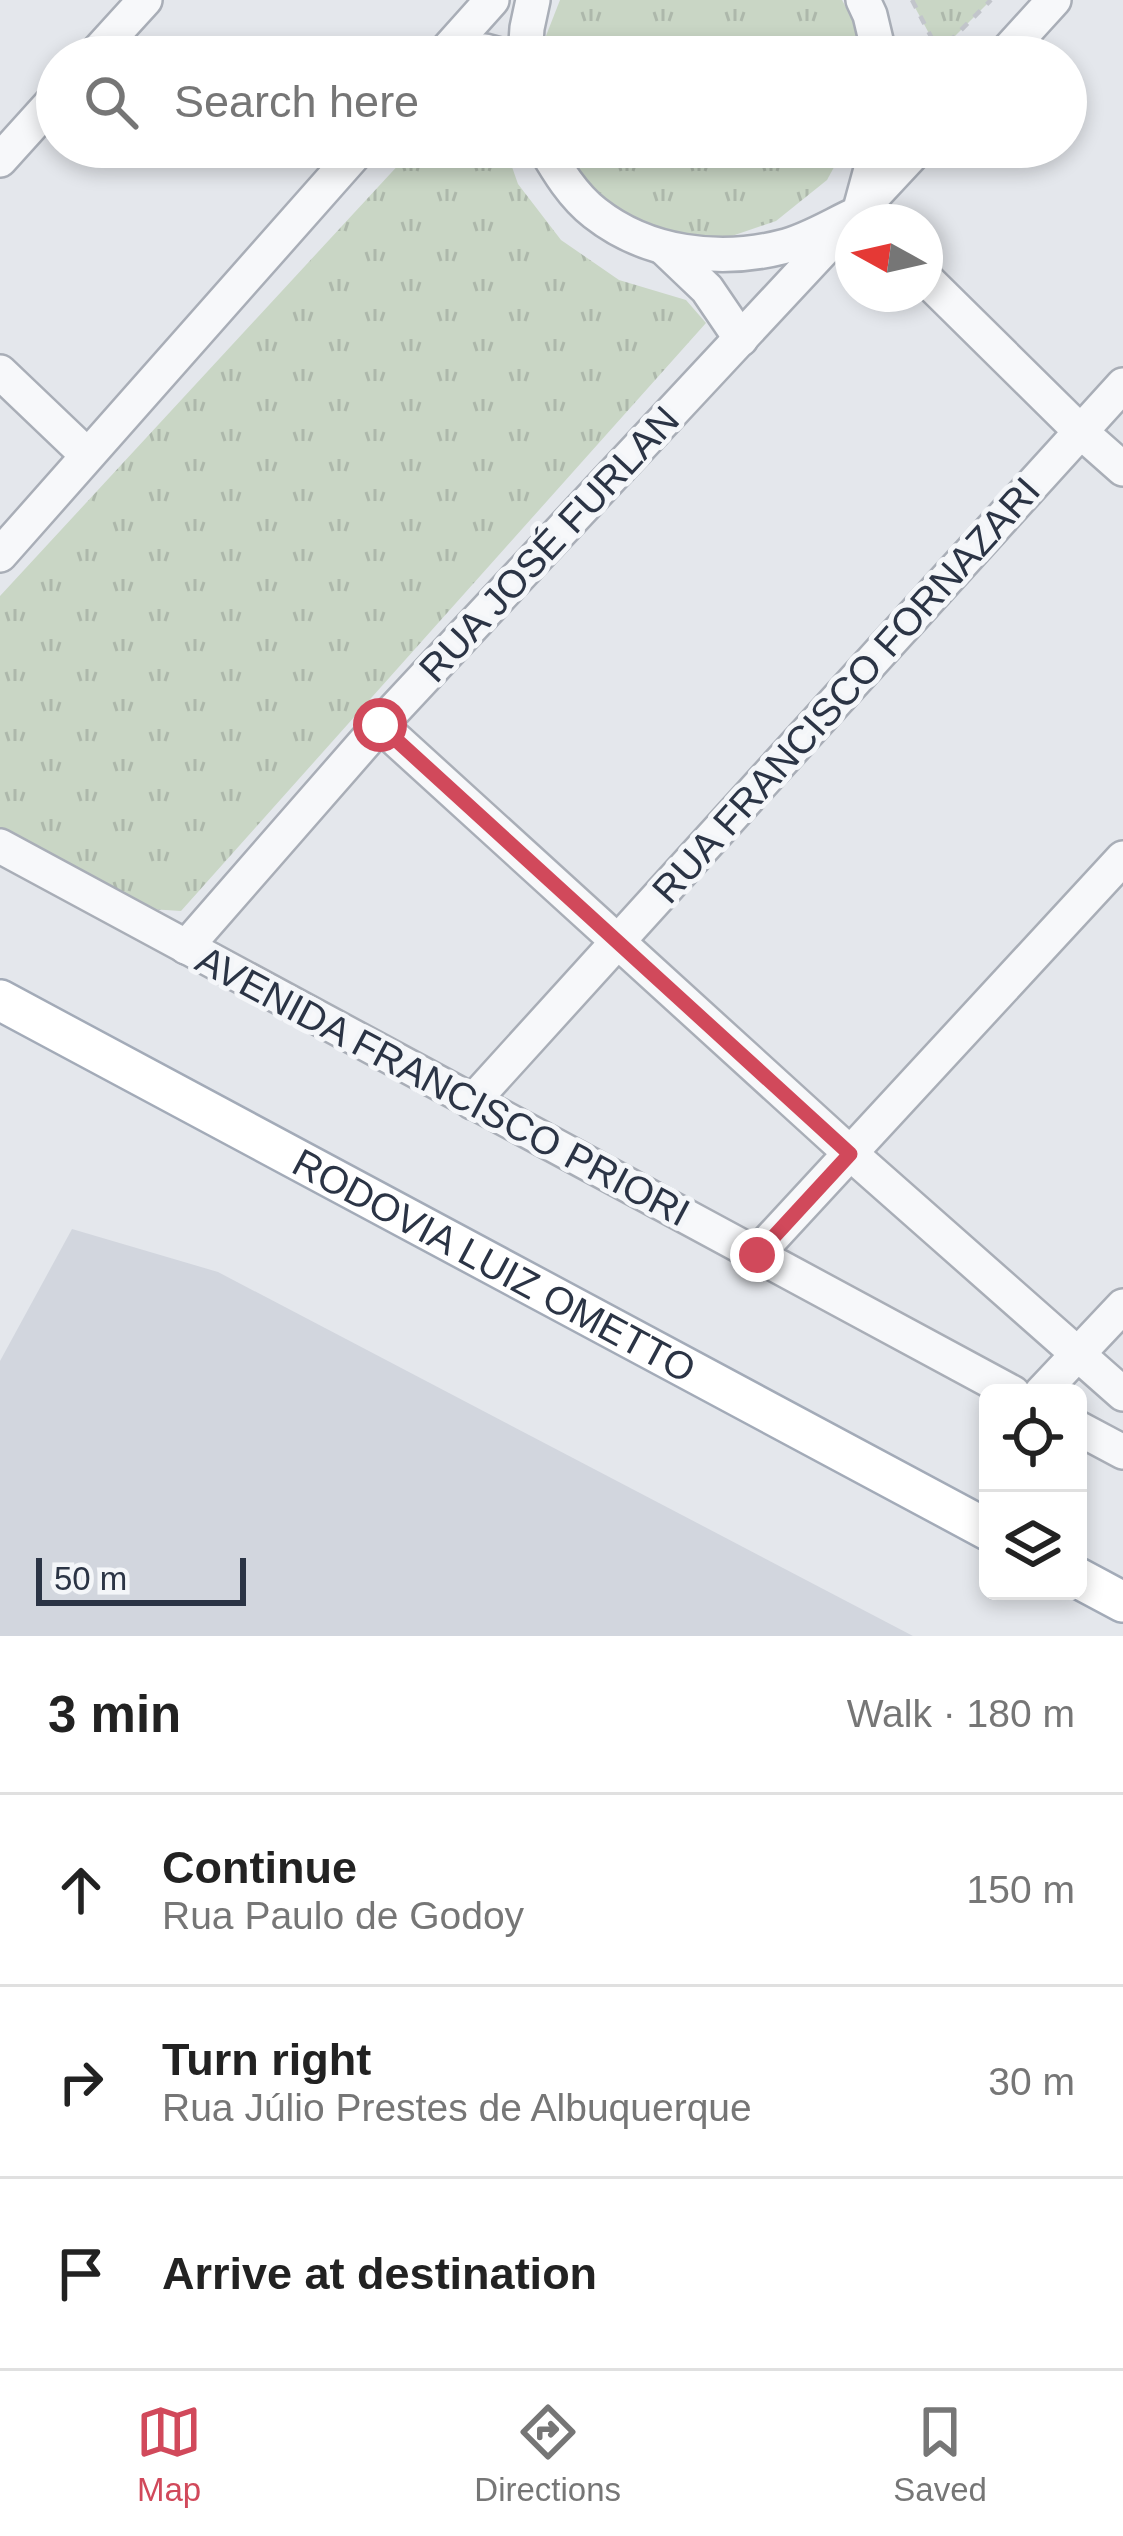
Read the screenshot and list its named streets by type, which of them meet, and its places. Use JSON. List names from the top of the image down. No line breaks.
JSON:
{"streets":{"main road":["RODOVIA LUIZ OMETTO"],"street":["RUA JOSÉ FURLAN","RUA FRANCISCO FORNAZARI","AVENIDA FRANCISCO PRIORI"]},"crossings":[["RUA JOSÉ FURLAN","AVENIDA FRANCISCO PRIORI"],["RUA FRANCISCO FORNAZARI","AVENIDA FRANCISCO PRIORI"]],"scale_bar":"50 m","north":"left","page":{"search":"Search here","scale":"50 m","heading":["3 min","Walk · 180 m"],"list":[["Continue","Rua Paulo de Godoy","150 m"],["Turn right","Rua Júlio Prestes de Albuquerque","30 m"],"Arrive at destination"],"nav":["Map","Directions","Saved"]}}
